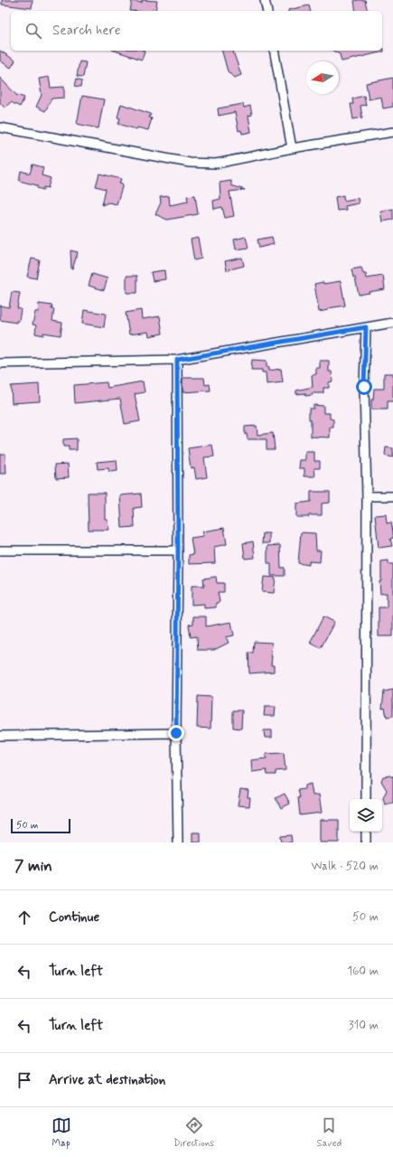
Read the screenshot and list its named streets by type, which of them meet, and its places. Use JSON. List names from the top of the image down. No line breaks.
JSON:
{"scale_bar":"50 m","north":"left","page":{"search":"Search here","scale":"50 m","heading":["7 min","Walk · 520 m"],"list":[["Continue","50 m"],["Turn left","160 m"],["Turn left","310 m"],"Arrive at destination"],"nav":["Map","Directions","Saved"]}}
